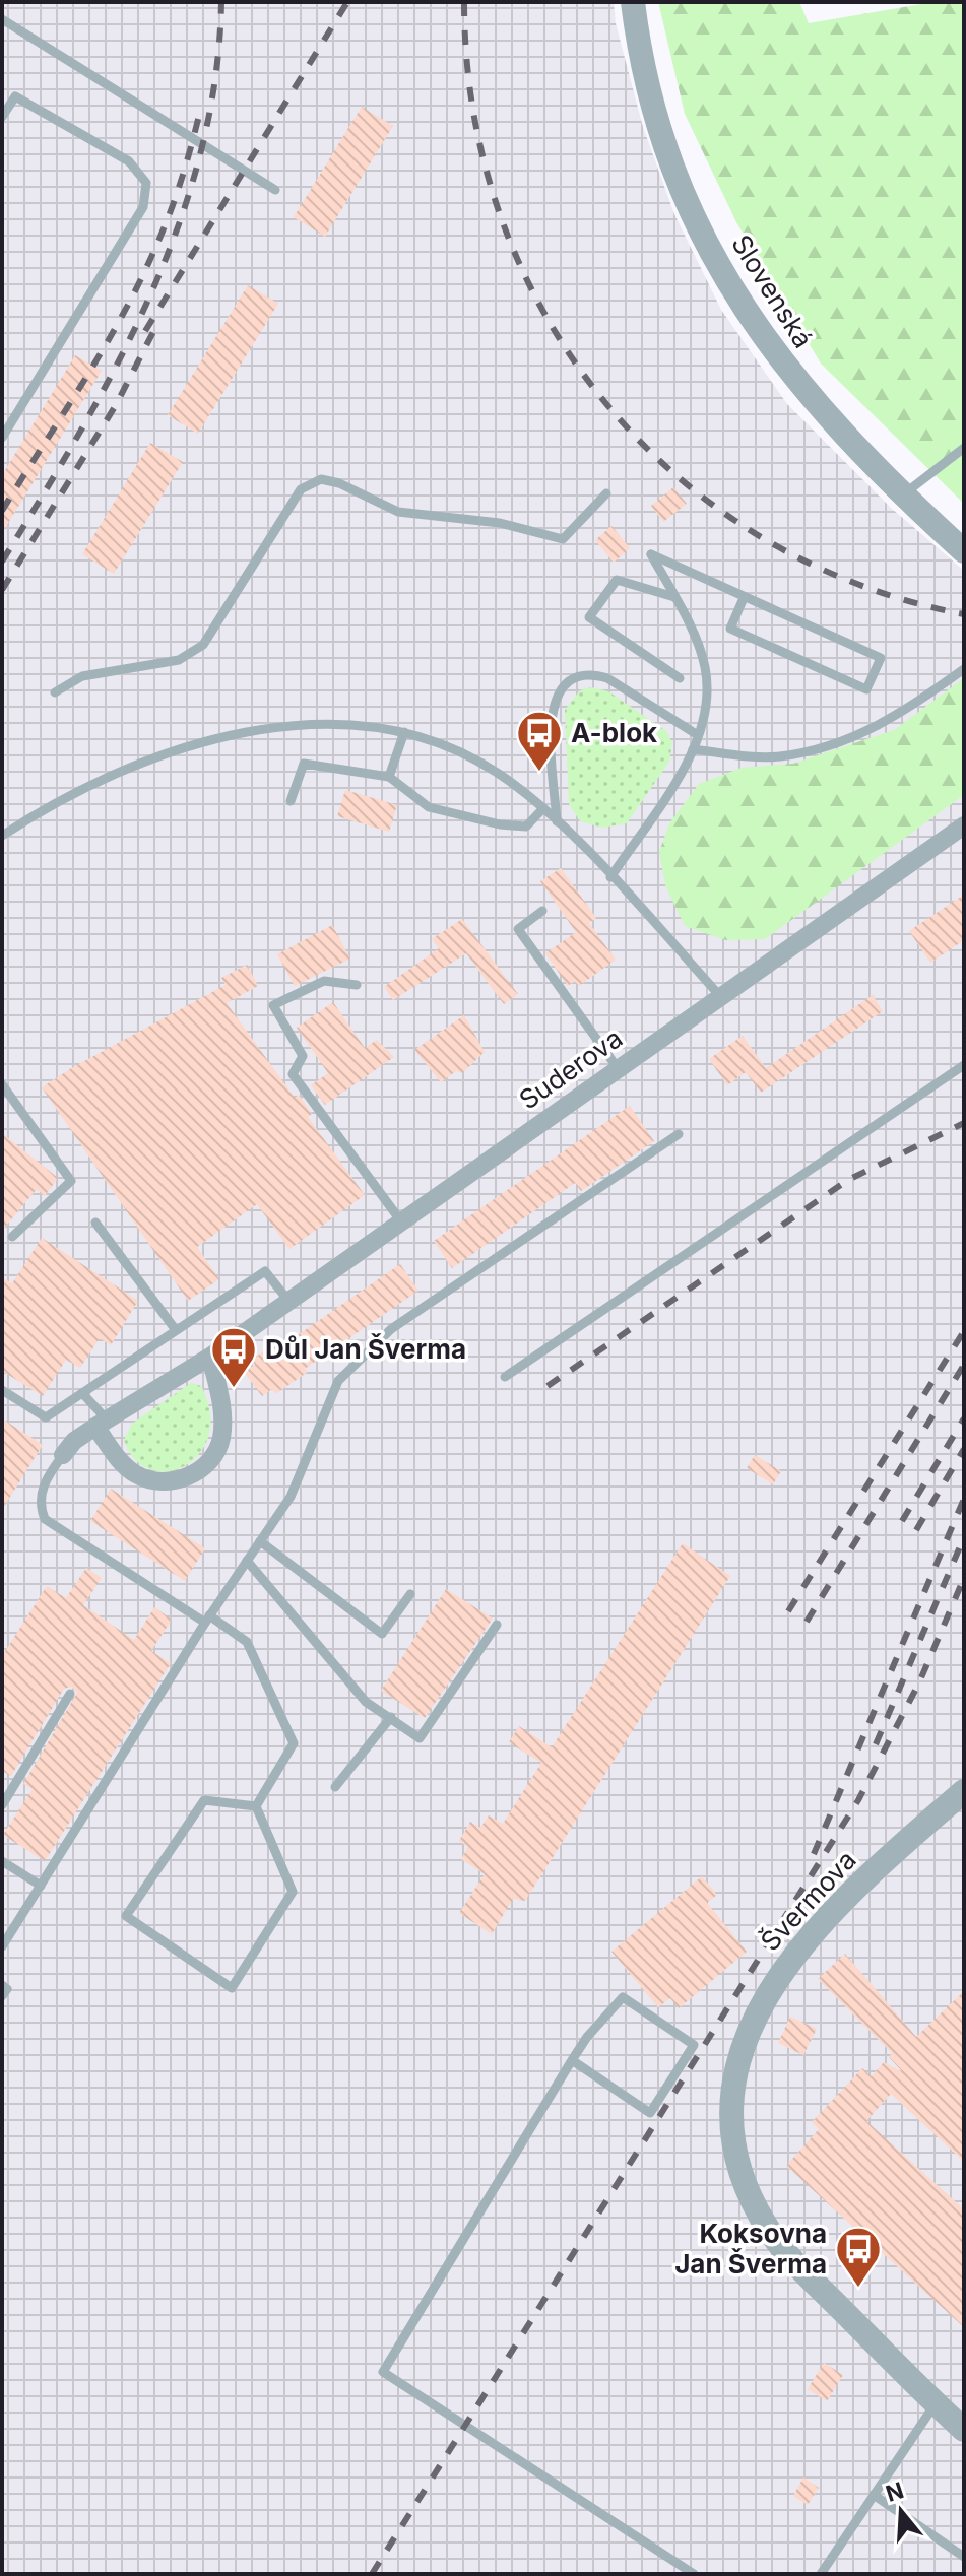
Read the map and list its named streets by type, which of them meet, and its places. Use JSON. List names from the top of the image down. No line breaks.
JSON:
{"streets":{"street":["Slovenská","Suderova","Švermova"]},"places":{"bus stop":["A-blok","Důl Jan Šverma","Koksovna Jan Šverma"]},"north":"top"}
